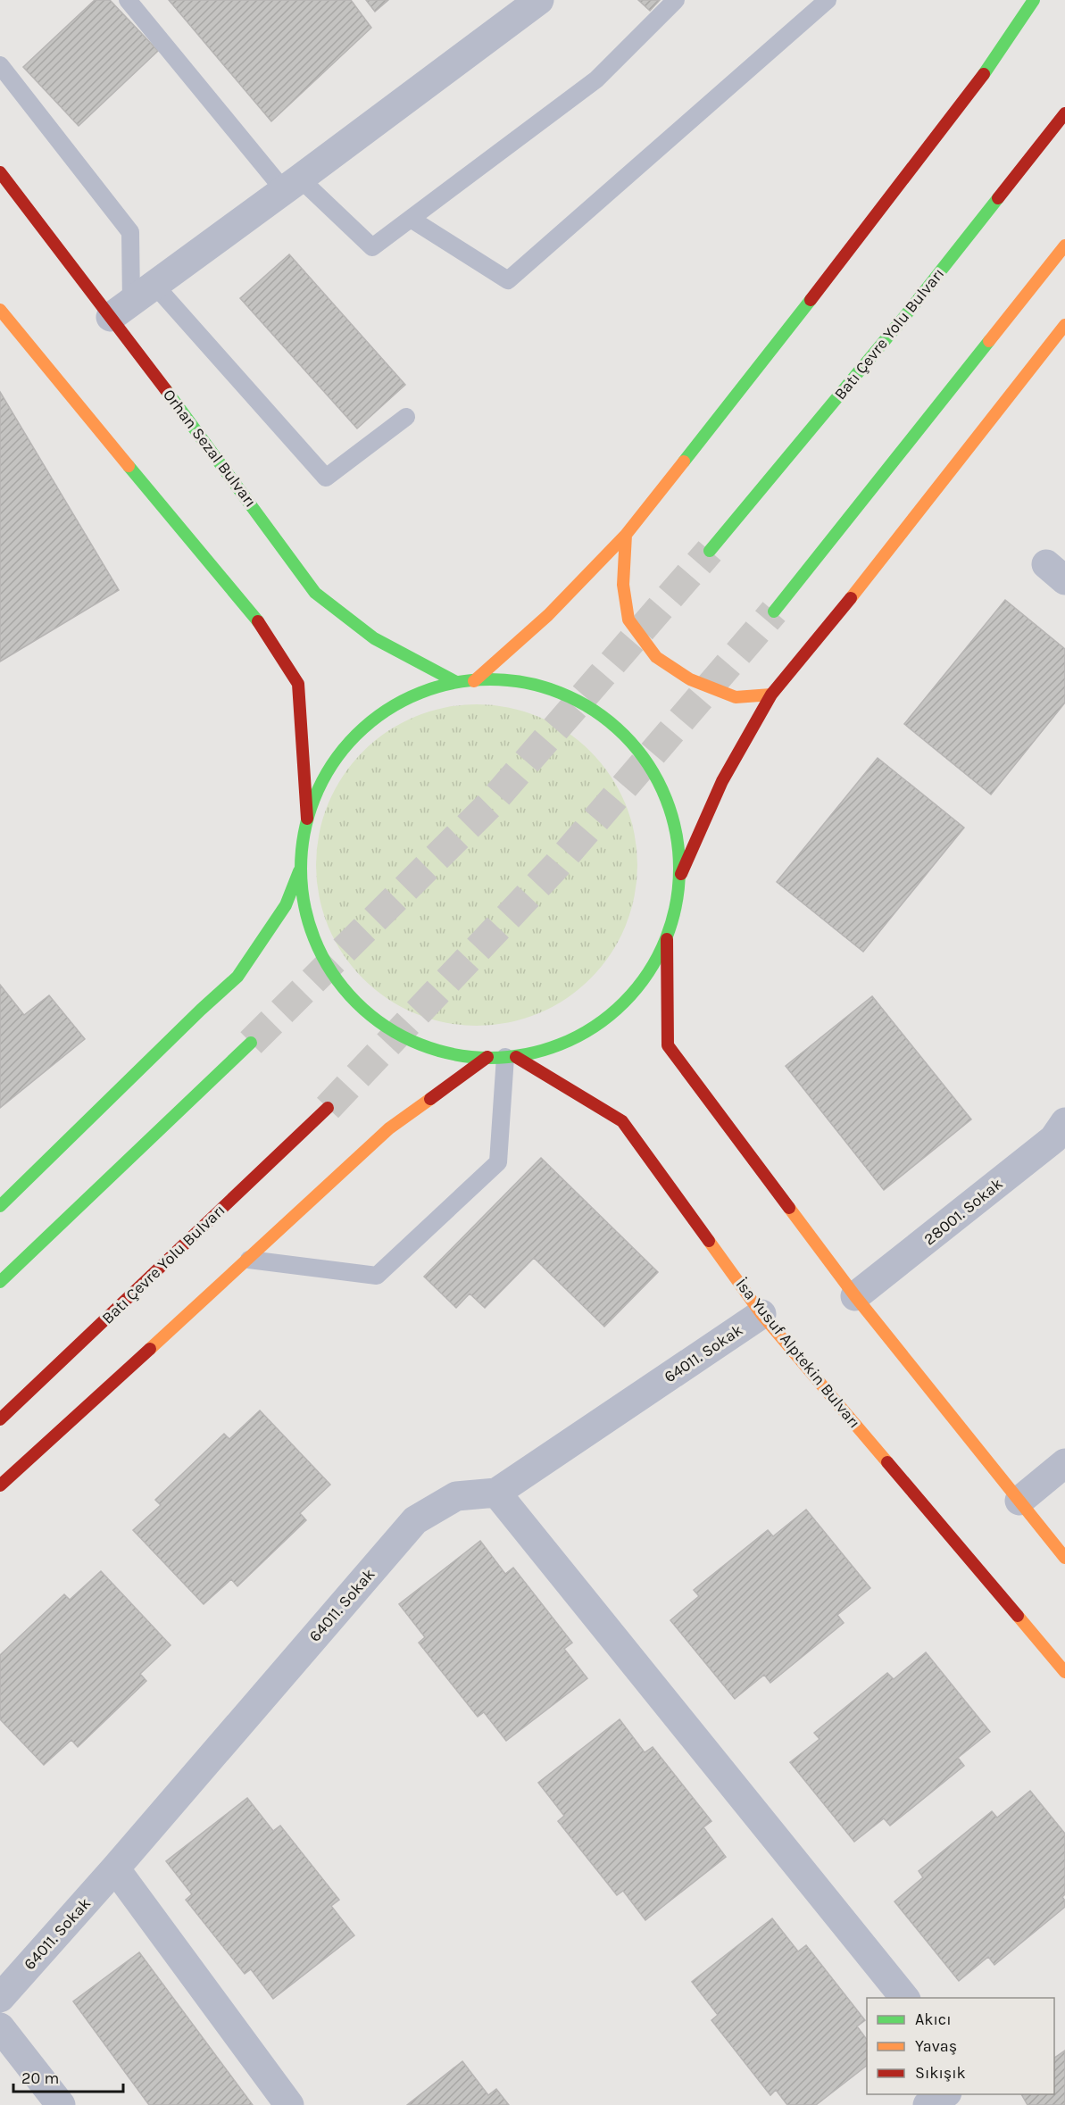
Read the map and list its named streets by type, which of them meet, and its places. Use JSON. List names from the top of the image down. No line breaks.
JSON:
{"streets":{"main road":["Batı Çevre Yolu Bulvarı","Orhan Sezal Bulvarı","İsa Yusuf Alptekin Bulvarı"],"street":["28001. Sokak","64011. Sokak"]},"crossings":[["64011. Sokak","İsa Yusuf Alptekin Bulvarı"]],"legend":["Akıcı","Yavaş","Sıkışık"],"scale_bar":"20 m"}
